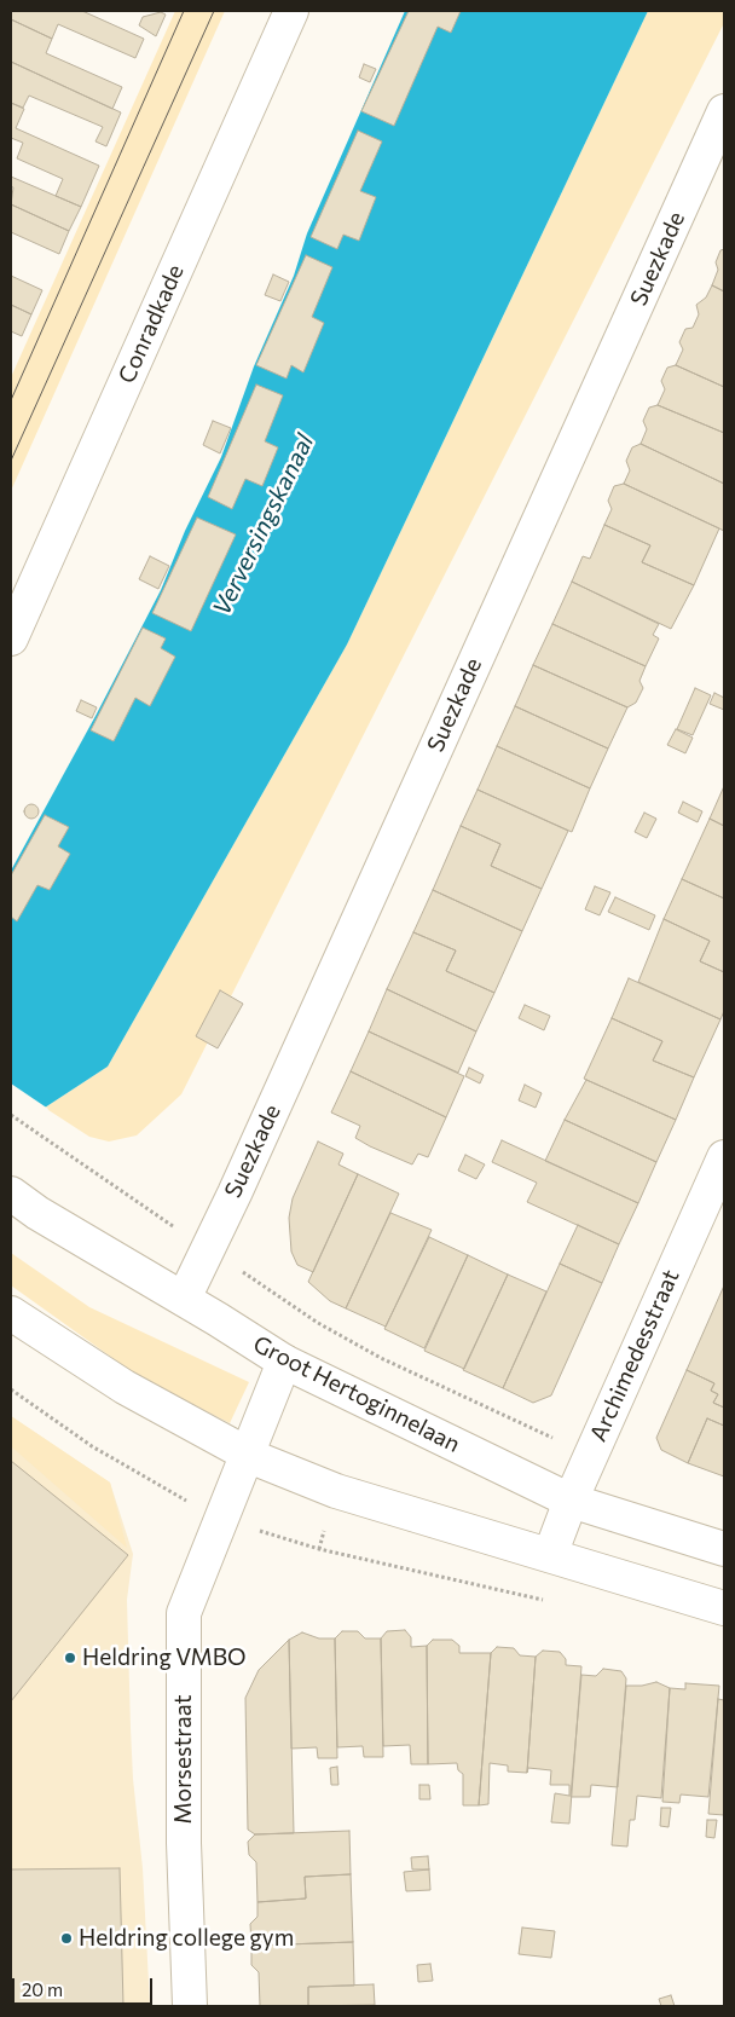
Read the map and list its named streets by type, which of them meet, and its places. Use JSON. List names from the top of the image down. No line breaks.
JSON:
{"streets":{"street":["Suezkade","Conradkade","Archimedesstraat","Groot Hertoginnelaan","Morsestraat"]},"crossings":[["Suezkade","Groot Hertoginnelaan"],["Archimedesstraat","Groot Hertoginnelaan"]],"water":["Verversingskanaal"],"places":["Heldring VMBO","Heldring college gym"],"scale_bar":"20 m"}
